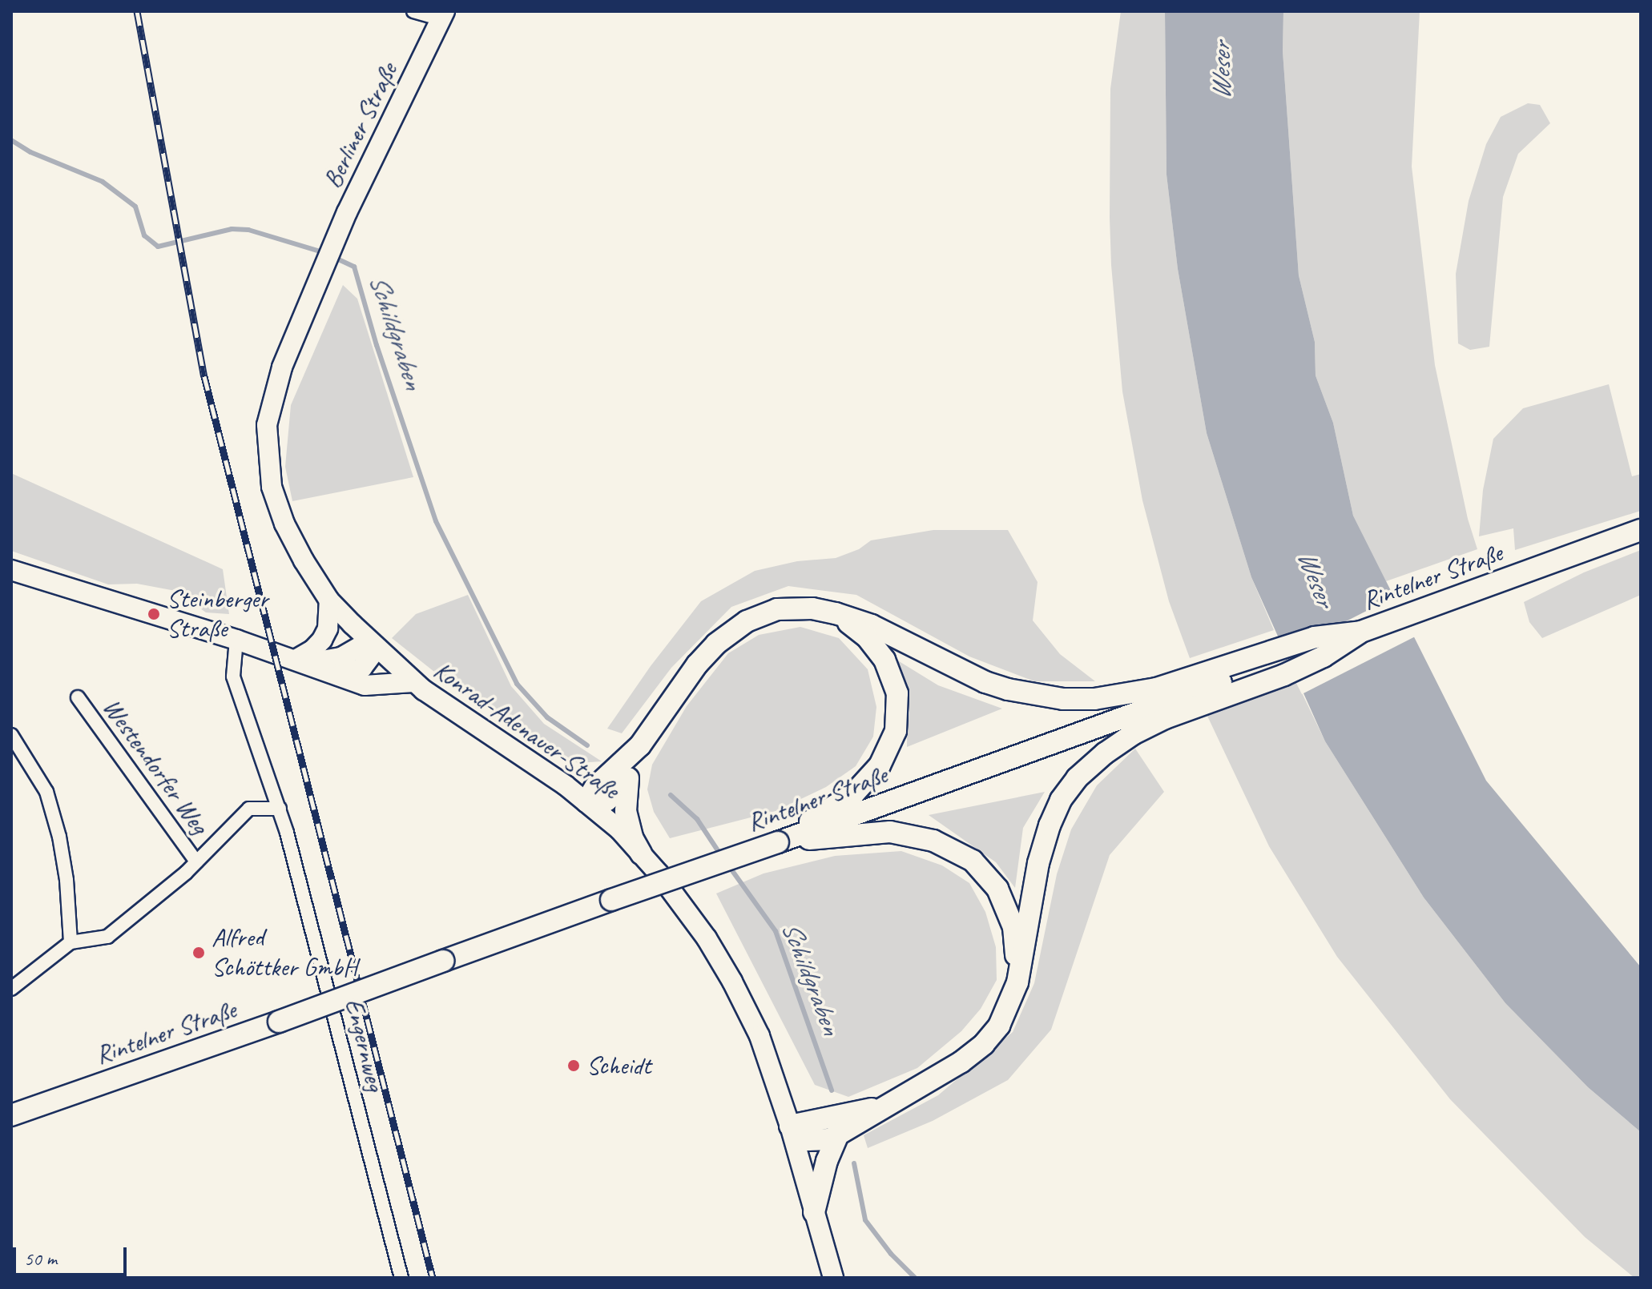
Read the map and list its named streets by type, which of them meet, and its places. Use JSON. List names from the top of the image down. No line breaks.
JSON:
{"streets":{"main road":["Berliner Straße","Rintelner Straße","Konrad-Adenauer-Straße"],"street":["Westendorfer Weg","Engernweg"]},"crossings":[["Berliner Straße","Konrad-Adenauer-Straße"],["Westendorfer Weg","Engernweg"]],"water":["Weser","Schildgraben"],"places":["Steinberger Straße","Alfred Schöttker GmbH","Scheidt"],"scale_bar":"50 m"}
